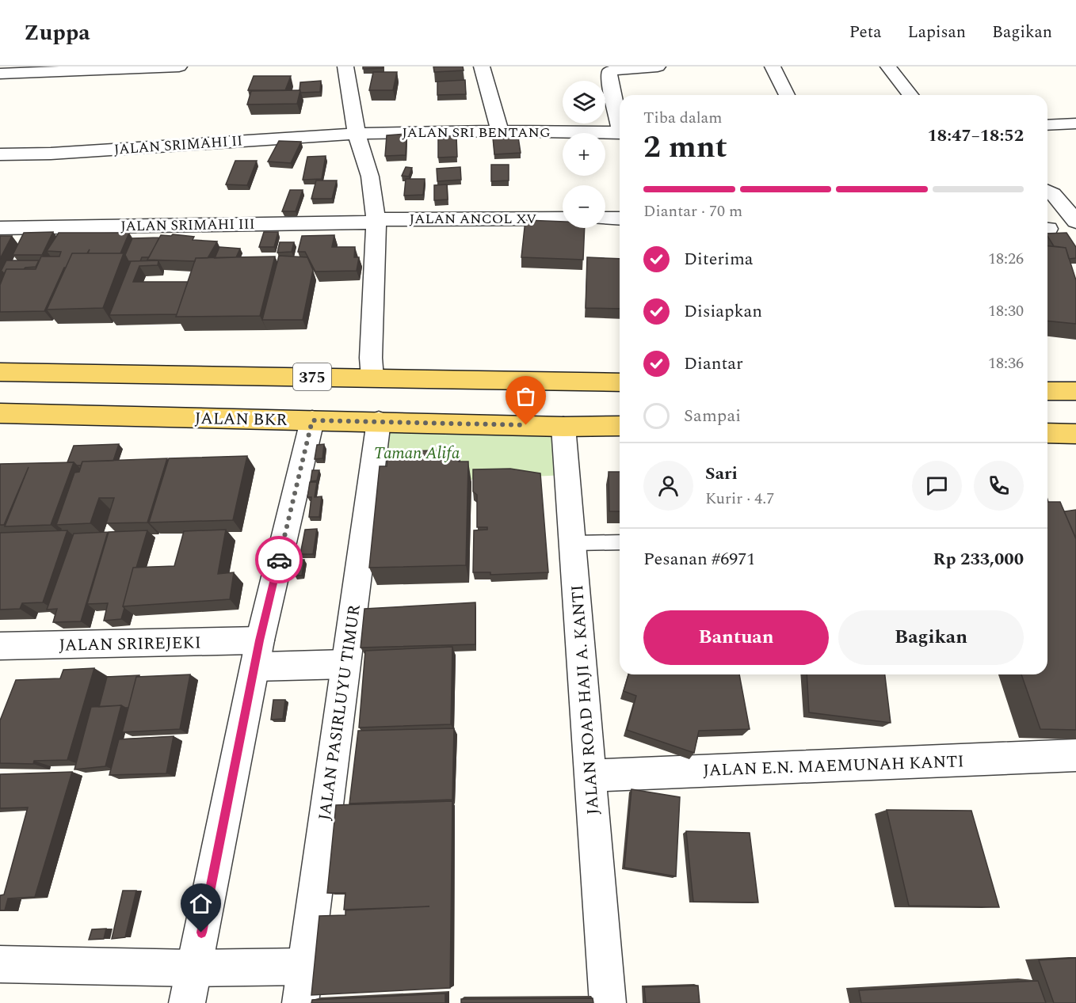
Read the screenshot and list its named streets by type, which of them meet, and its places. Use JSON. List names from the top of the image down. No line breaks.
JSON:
{"streets":{"main road":["375","JALAN BKR"],"street":["JALAN SRI BENTANG","JALAN SRIMAHI II","JALAN ANCOL XV","JALAN SRIMAHI III","JALAN SRIREJEKI","JALAN ROAD HAJI A. KANTI","JALAN PASIRLUYU TIMUR","JALAN E.N. MAEMUNAH KANTI"]},"crossings":[["JALAN SRI BENTANG","JALAN SRIMAHI II"],["JALAN ANCOL XV","JALAN SRIMAHI III"],["JALAN BKR","JALAN ROAD HAJI A. KANTI"],["JALAN BKR","JALAN PASIRLUYU TIMUR"],["JALAN SRIREJEKI","JALAN PASIRLUYU TIMUR"],["JALAN ROAD HAJI A. KANTI","JALAN E.N. MAEMUNAH KANTI"]],"parks":["Taman Alifa"],"page":{"header":"Zuppa","nav":["Peta","Lapisan","Bagikan"],"map_buttons":["+","−"],"heading":["2 mnt","Tiba dalam","18:47–18:52"],"panel":["Sari","Kurir · 4.7","Pesanan #6971","Rp 233,000"],"bar":"Diantar · 70 m","list":[["Diterima","18:26"],["Disiapkan","18:30"],["Diantar","18:36"],"Sampai"],"buttons":["Bantuan","Bagikan"]}}
